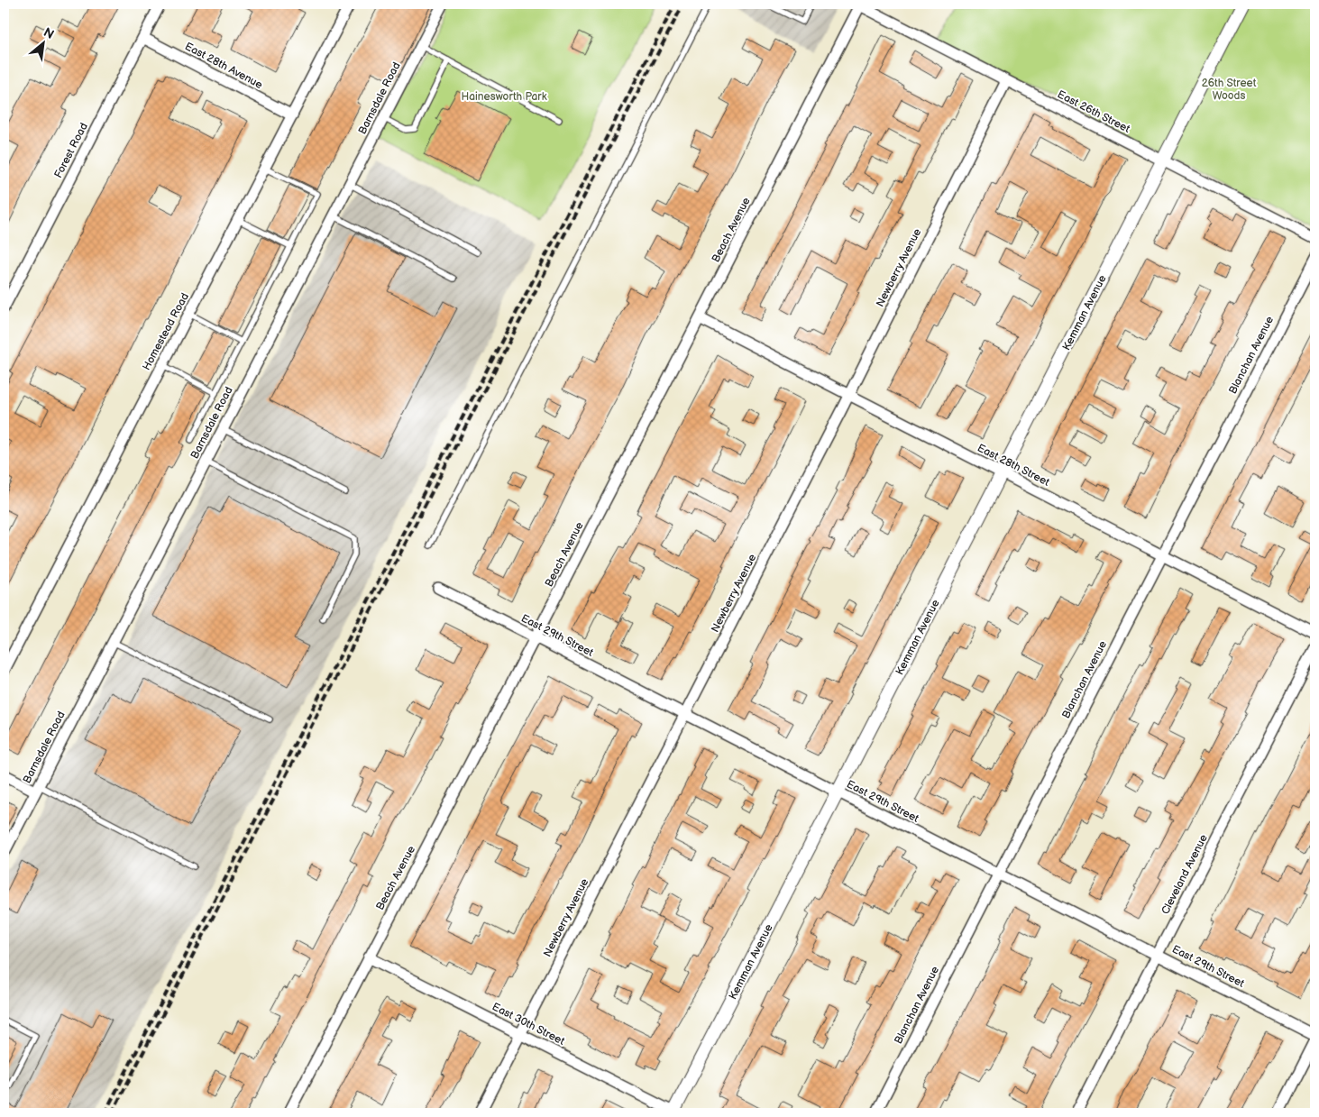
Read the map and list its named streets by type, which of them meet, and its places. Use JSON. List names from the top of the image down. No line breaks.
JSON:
{"streets":{"street":["East 28th Avenue","Barnsdale Road","East 26th Street","Forest Road","Beach Avenue","Newberry Avenue","Kemman Avenue","Homestead Road","Blanchan Avenue","East 28th Street","East 29th Street","Cleveland Avenue","East 30th Street"]},"crossings":[["East 28th Avenue","Forest Road"],["East 28th Avenue","Homestead Road"],["East 26th Street","Beach Avenue"],["East 26th Street","Newberry Avenue"],["East 26th Street","Kemman Avenue"],["Beach Avenue","East 28th Street"],["Beach Avenue","East 29th Street"],["Beach Avenue","East 30th Street"],["Newberry Avenue","East 28th Street"],["Newberry Avenue","East 29th Street"],["Newberry Avenue","East 30th Street"],["Kemman Avenue","East 28th Street"],["Kemman Avenue","East 29th Street"],["Kemman Avenue","East 30th Street"],["Blanchan Avenue","East 28th Street"],["Blanchan Avenue","East 29th Street"],["East 29th Street","Cleveland Avenue"]],"parks":["26th Street Woods","Hainesworth Park"],"north":"top right"}
